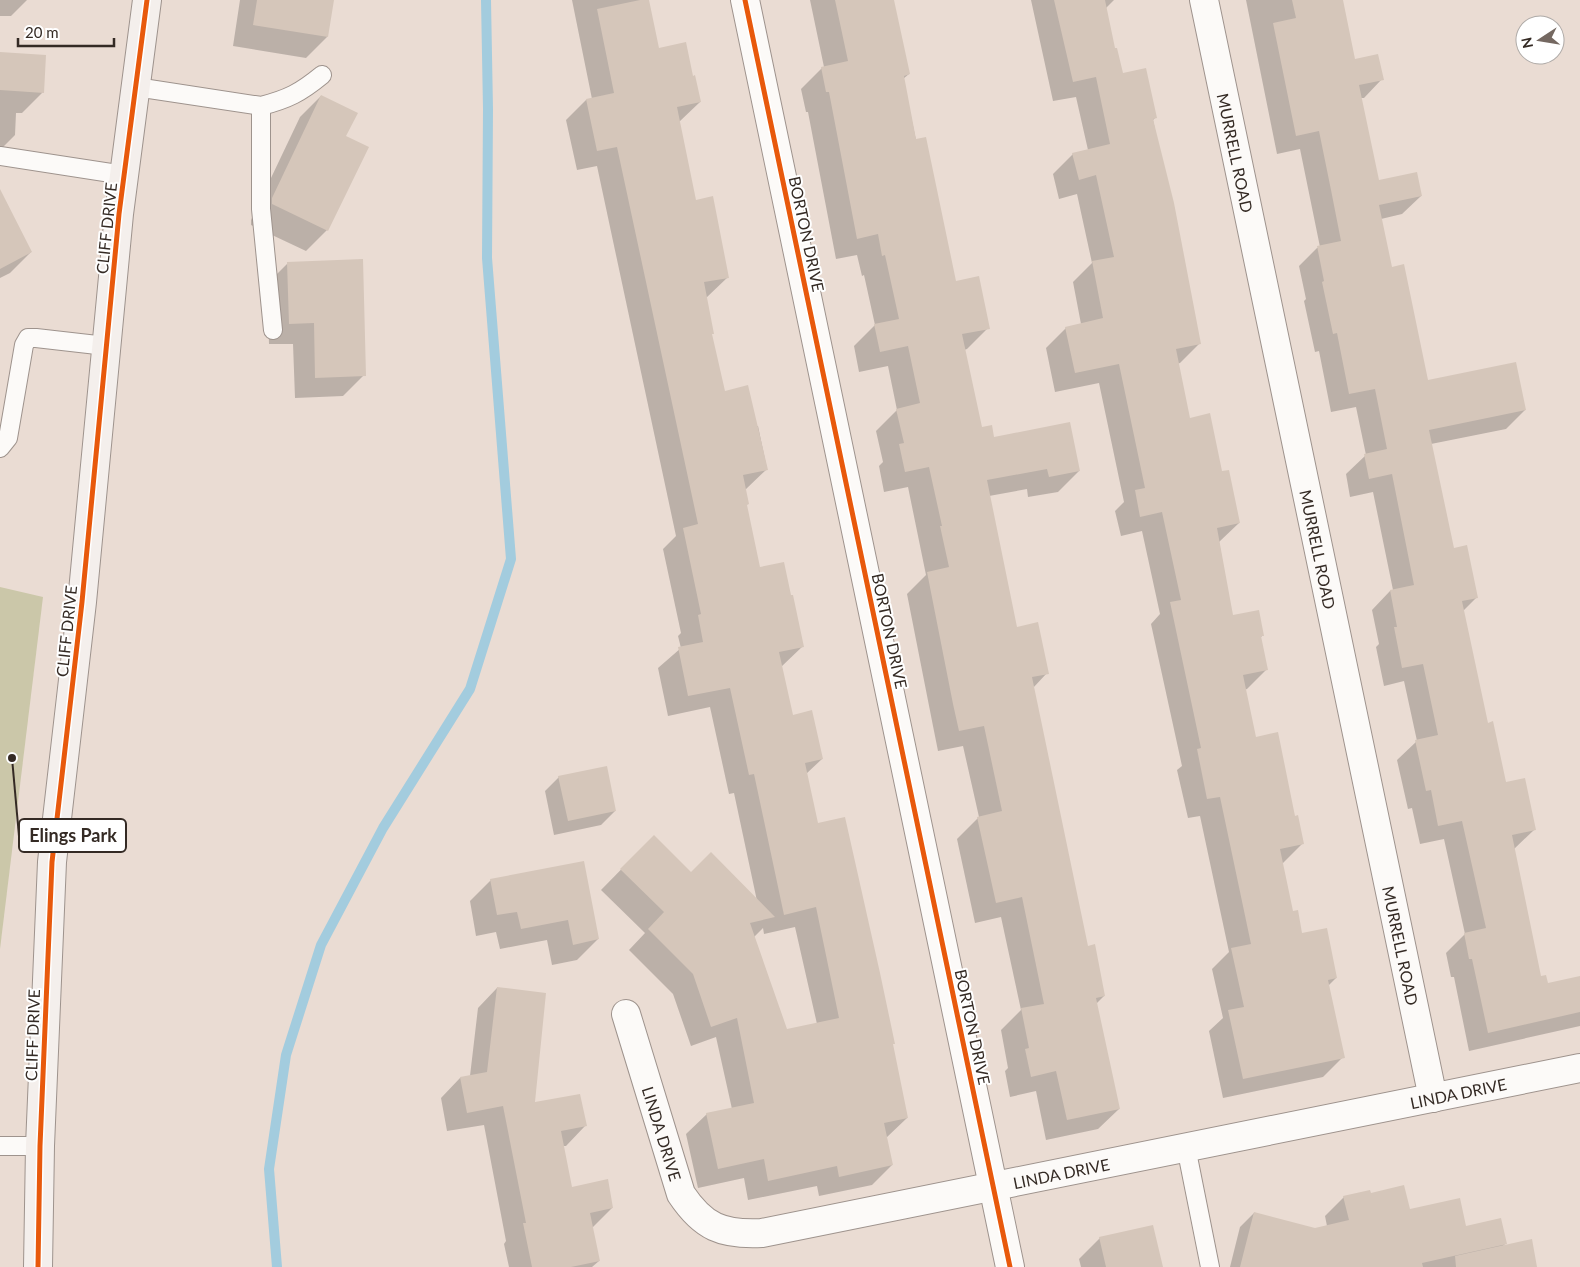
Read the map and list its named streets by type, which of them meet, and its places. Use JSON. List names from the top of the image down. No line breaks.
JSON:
{"streets":{"main road":["CLIFF DRIVE"],"street":["MURRELL ROAD","BORTON DRIVE","LINDA DRIVE"]},"crossings":[["MURRELL ROAD","LINDA DRIVE"],["BORTON DRIVE","LINDA DRIVE"]],"places":["Elings Park"],"scale_bar":"20 m","north":"left"}
